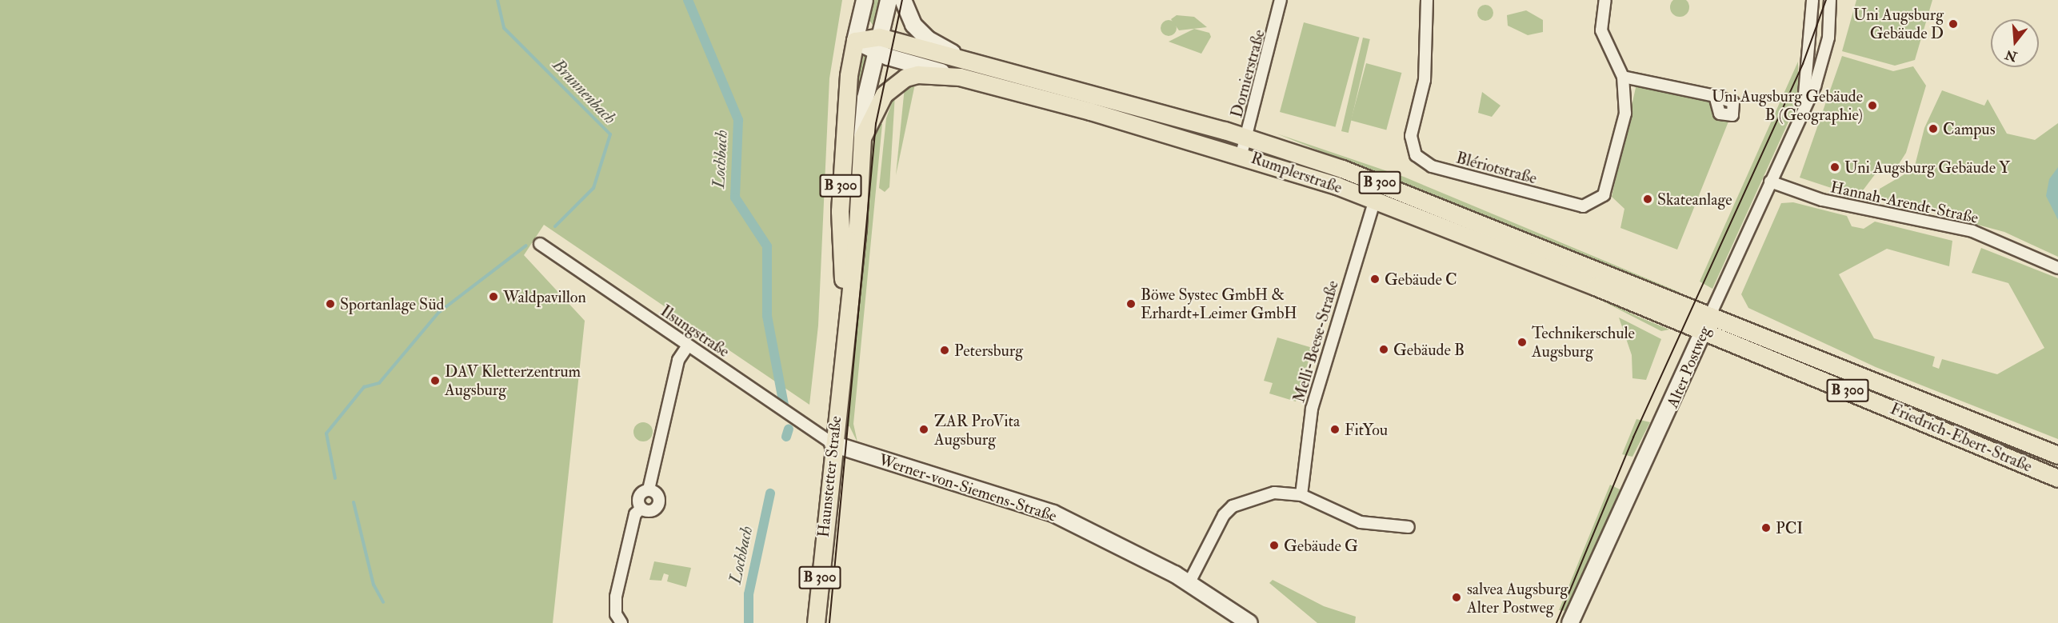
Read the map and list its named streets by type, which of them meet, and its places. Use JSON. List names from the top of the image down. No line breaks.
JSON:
{"streets":{"main road":["Rumplerstraße","B 300","Friedrich-Ebert-Straße","Haunstetter Straße"],"street":["Dornierstraße","Blériotstraße","Hannah-Arendt-Straße","Ilsungstraße","Melli-Beese-Straße","Alter Postweg","Werner-von-Siemens-Straße"]},"crossings":[["Dornierstraße","Rumplerstraße"],["Rumplerstraße","Melli-Beese-Straße"],["Rumplerstraße","Alter Postweg"],["Rumplerstraße","Friedrich-Ebert-Straße"],["Rumplerstraße","Haunstetter Straße"],["Hannah-Arendt-Straße","Alter Postweg"],["Ilsungstraße","Haunstetter Straße"],["Ilsungstraße","Werner-von-Siemens-Straße"],["Alter Postweg","Friedrich-Ebert-Straße"],["Haunstetter Straße","Werner-von-Siemens-Straße"]],"water":["Brunnenbach","Lochbach"],"places":["Uni Augsburg Gebäude D","Uni Augsburg Gebäude B (Geographie)","Campus","Uni Augsburg Gebäude Y","Skateanlage","Gebäude C","Waldpavillon","Sportanlage Süd","Böwe Systec GmbH & Erhardt+Leimer GmbH","Technikerschule Augsburg","Gebäude B","Petersburg","DAV Kletterzentrum Augsburg","ZAR ProVita Augsburg","FitYou","PCI","Gebäude G","salvea Augsburg Alter Postweg"],"north":"bottom"}
